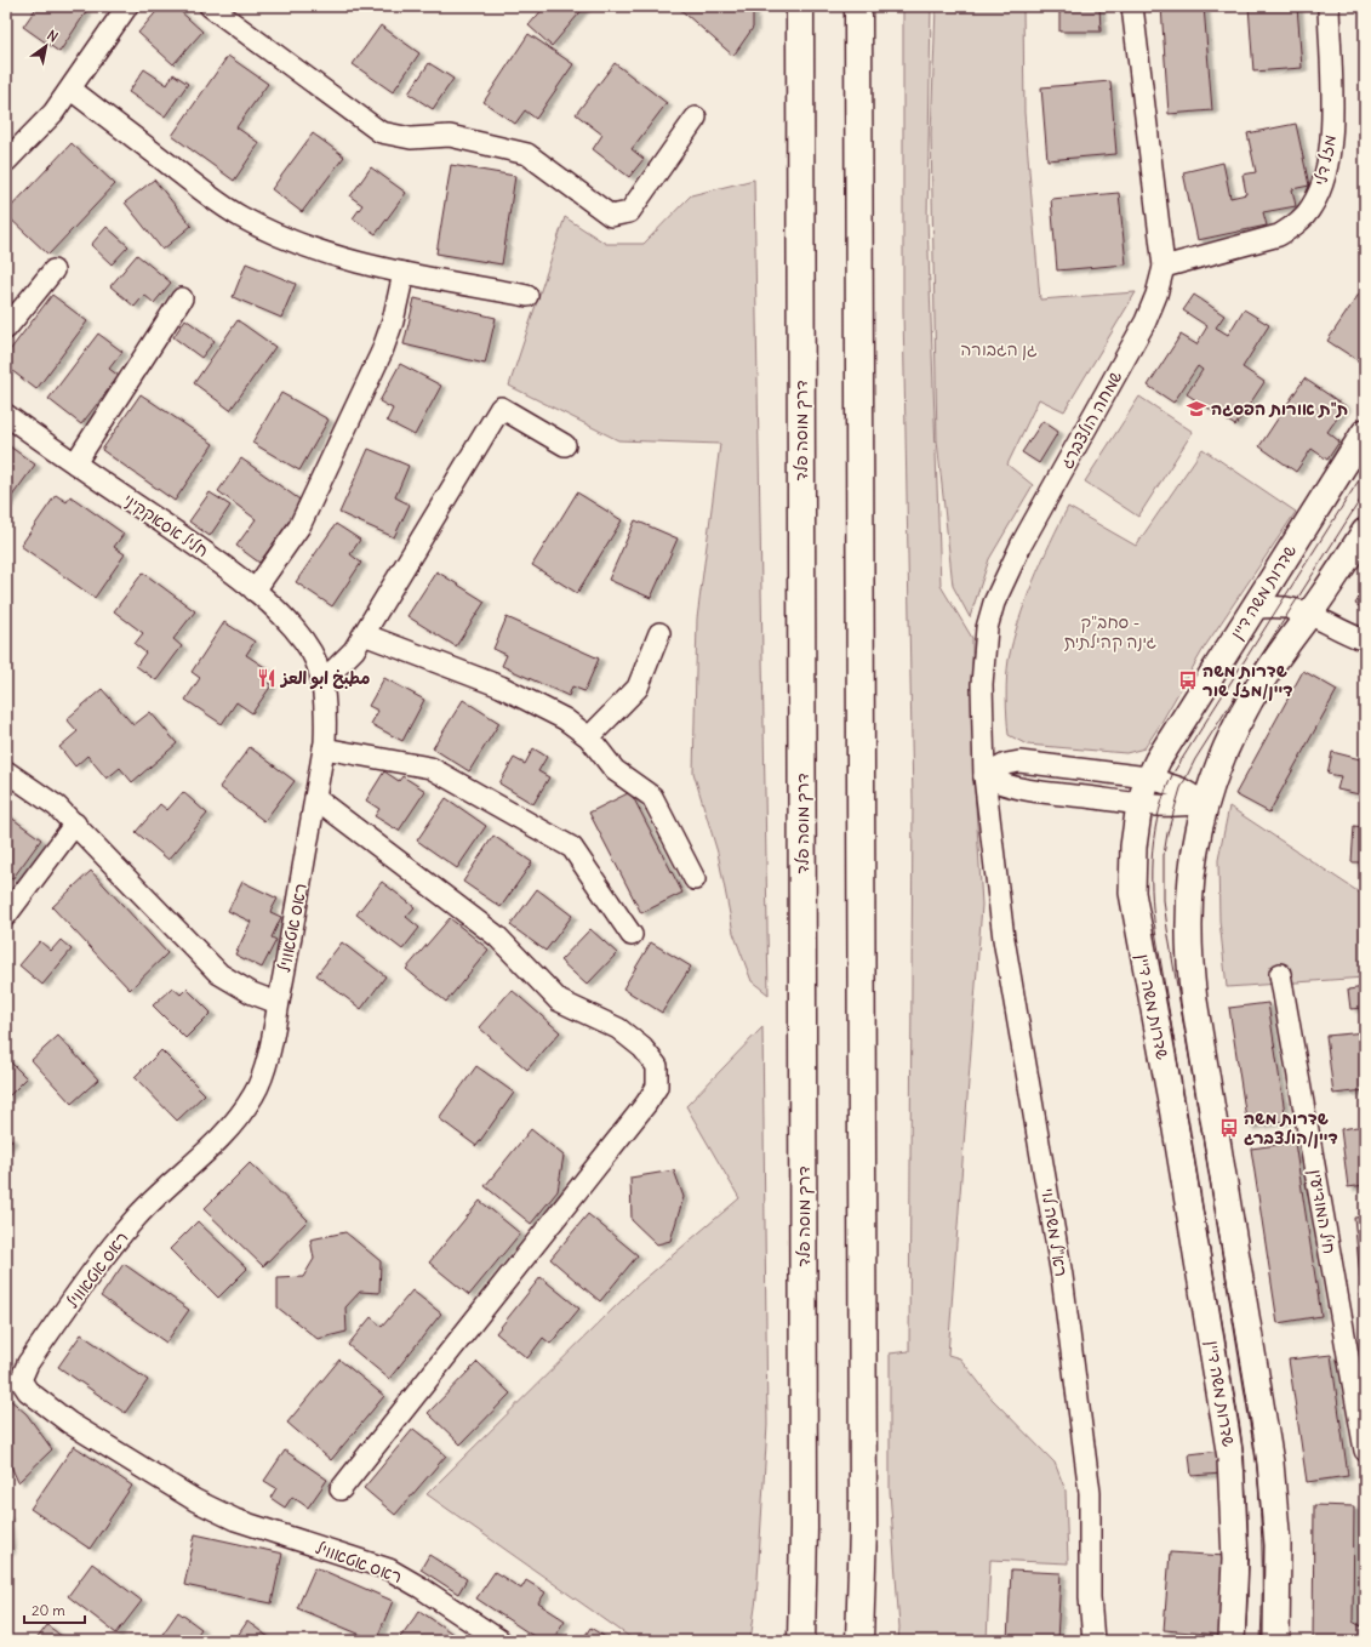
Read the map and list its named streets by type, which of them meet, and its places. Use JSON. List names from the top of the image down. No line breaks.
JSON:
{"streets":{"highway":["דרך מוסה פלד"],"street":["מזל דלי","שמחה הולצברג","חליל אסאקקיני","שדרות משה דיין","ראס אטאוויל","חיל המודיעין","רא\"ל משה לוי"]},"crossings":[["מזל דלי","שמחה הולצברג"],["שמחה הולצברג","רא\"ל משה לוי"],["חליל אסאקקיני","ראס אטאוויל"]],"parks":["גן הגבורה","סחב\"ק - גינה קהילתית"],"places":{"school or university":["ת\"ת אורות הפסגה"],"restaurant":["مطبخ ابو العز"],"bus stop":["שדרות משה דיין/מזל שור","שדרות משה דיין/הולצברג"]},"scale_bar":"20 m","north":"top right"}
